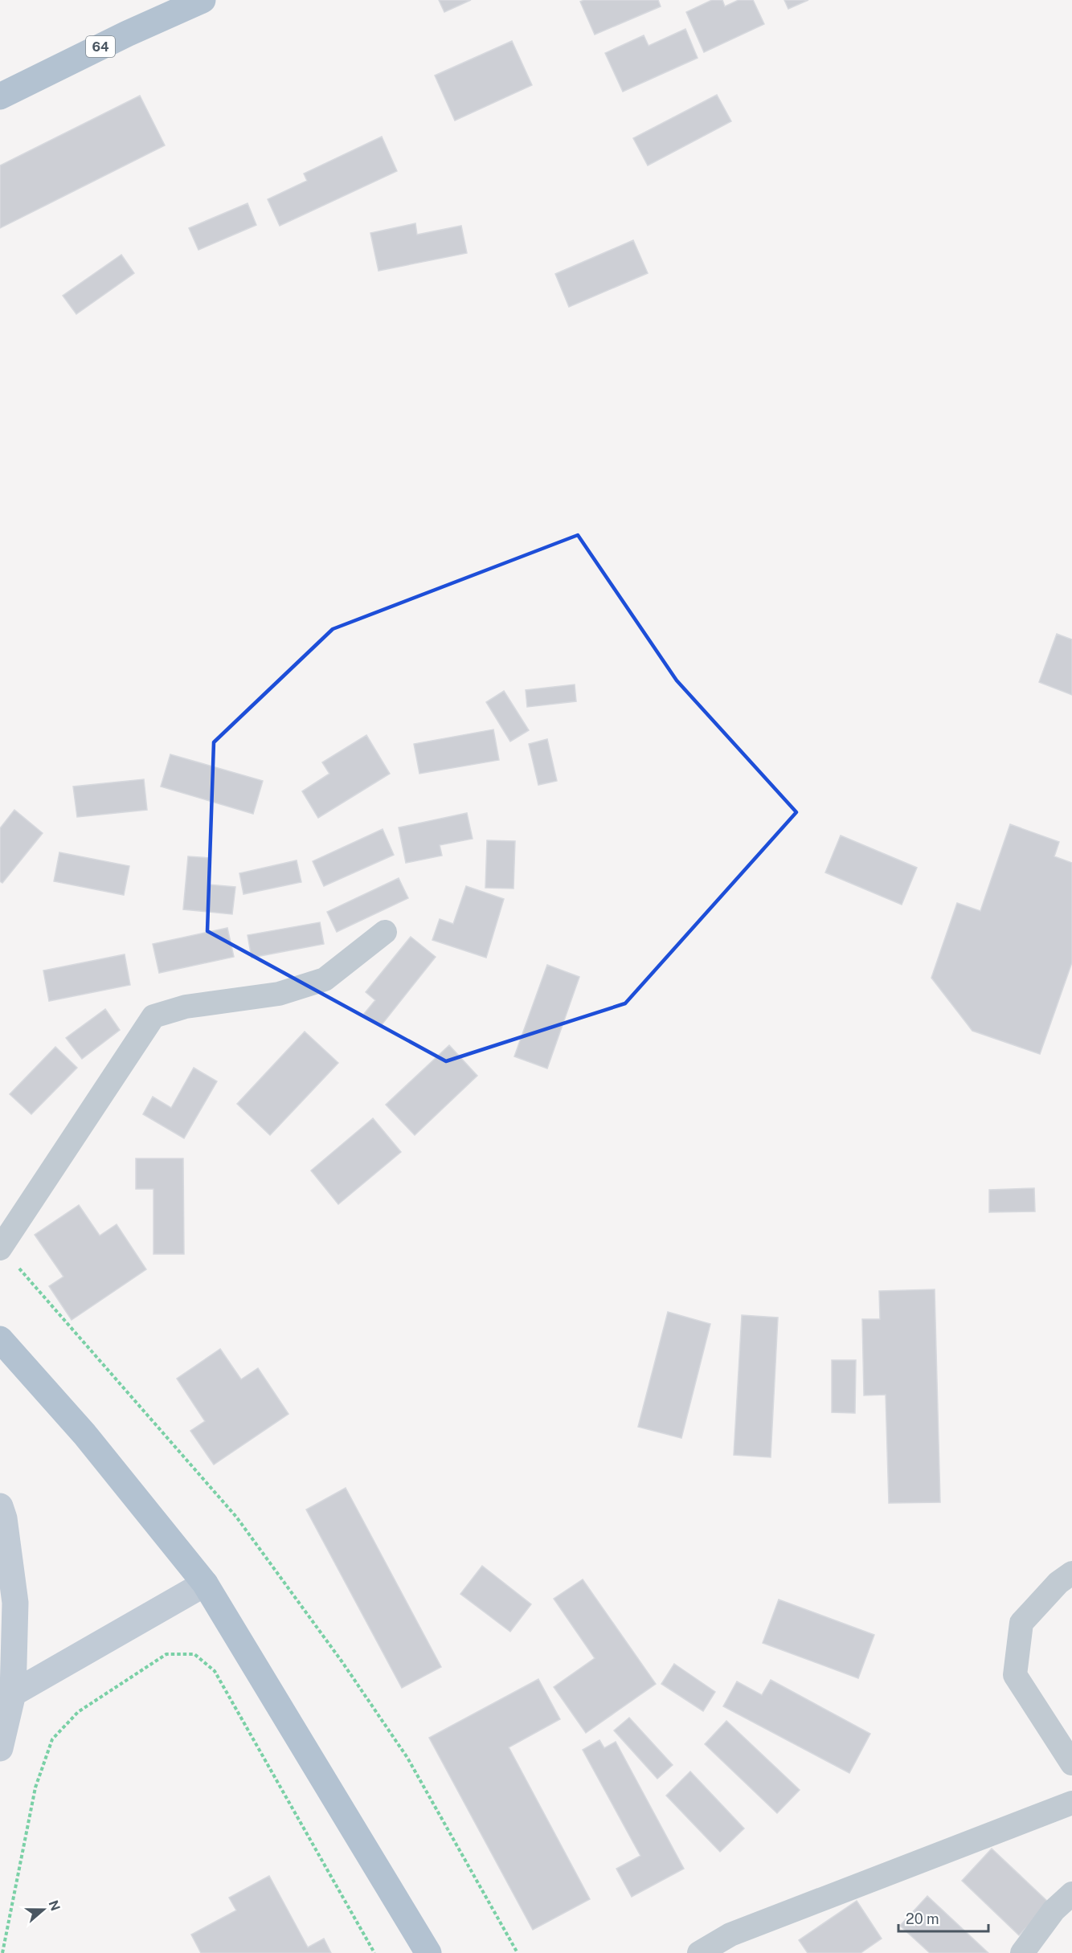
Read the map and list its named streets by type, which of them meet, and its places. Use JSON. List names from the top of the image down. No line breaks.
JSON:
{"streets":{"main road":["64"]},"scale_bar":"20 m","north":"right"}
